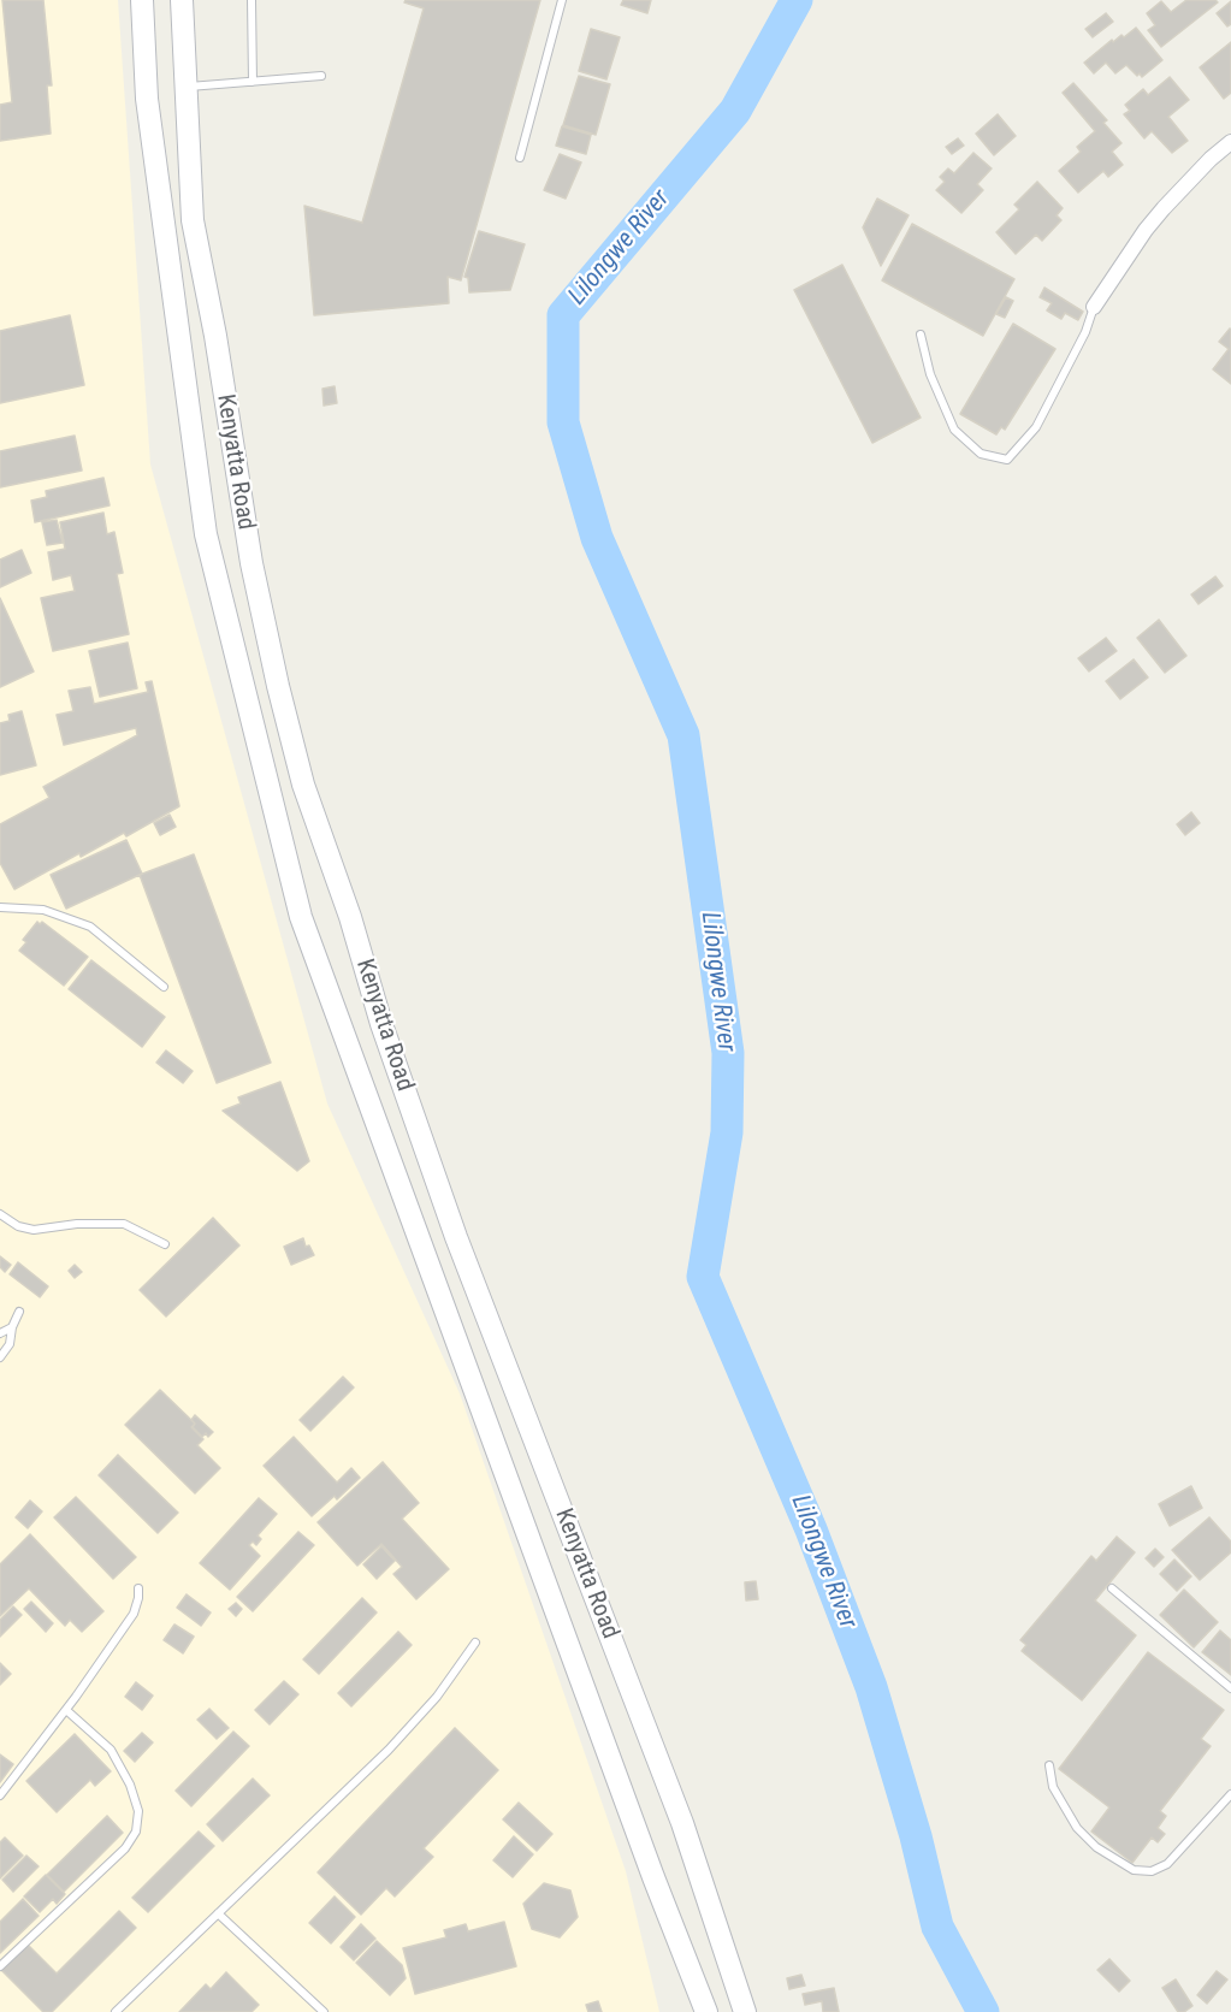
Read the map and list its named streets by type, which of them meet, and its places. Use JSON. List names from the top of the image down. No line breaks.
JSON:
{"streets":{"main road":["Kenyatta Road"]},"water":["Lilongwe River"]}
